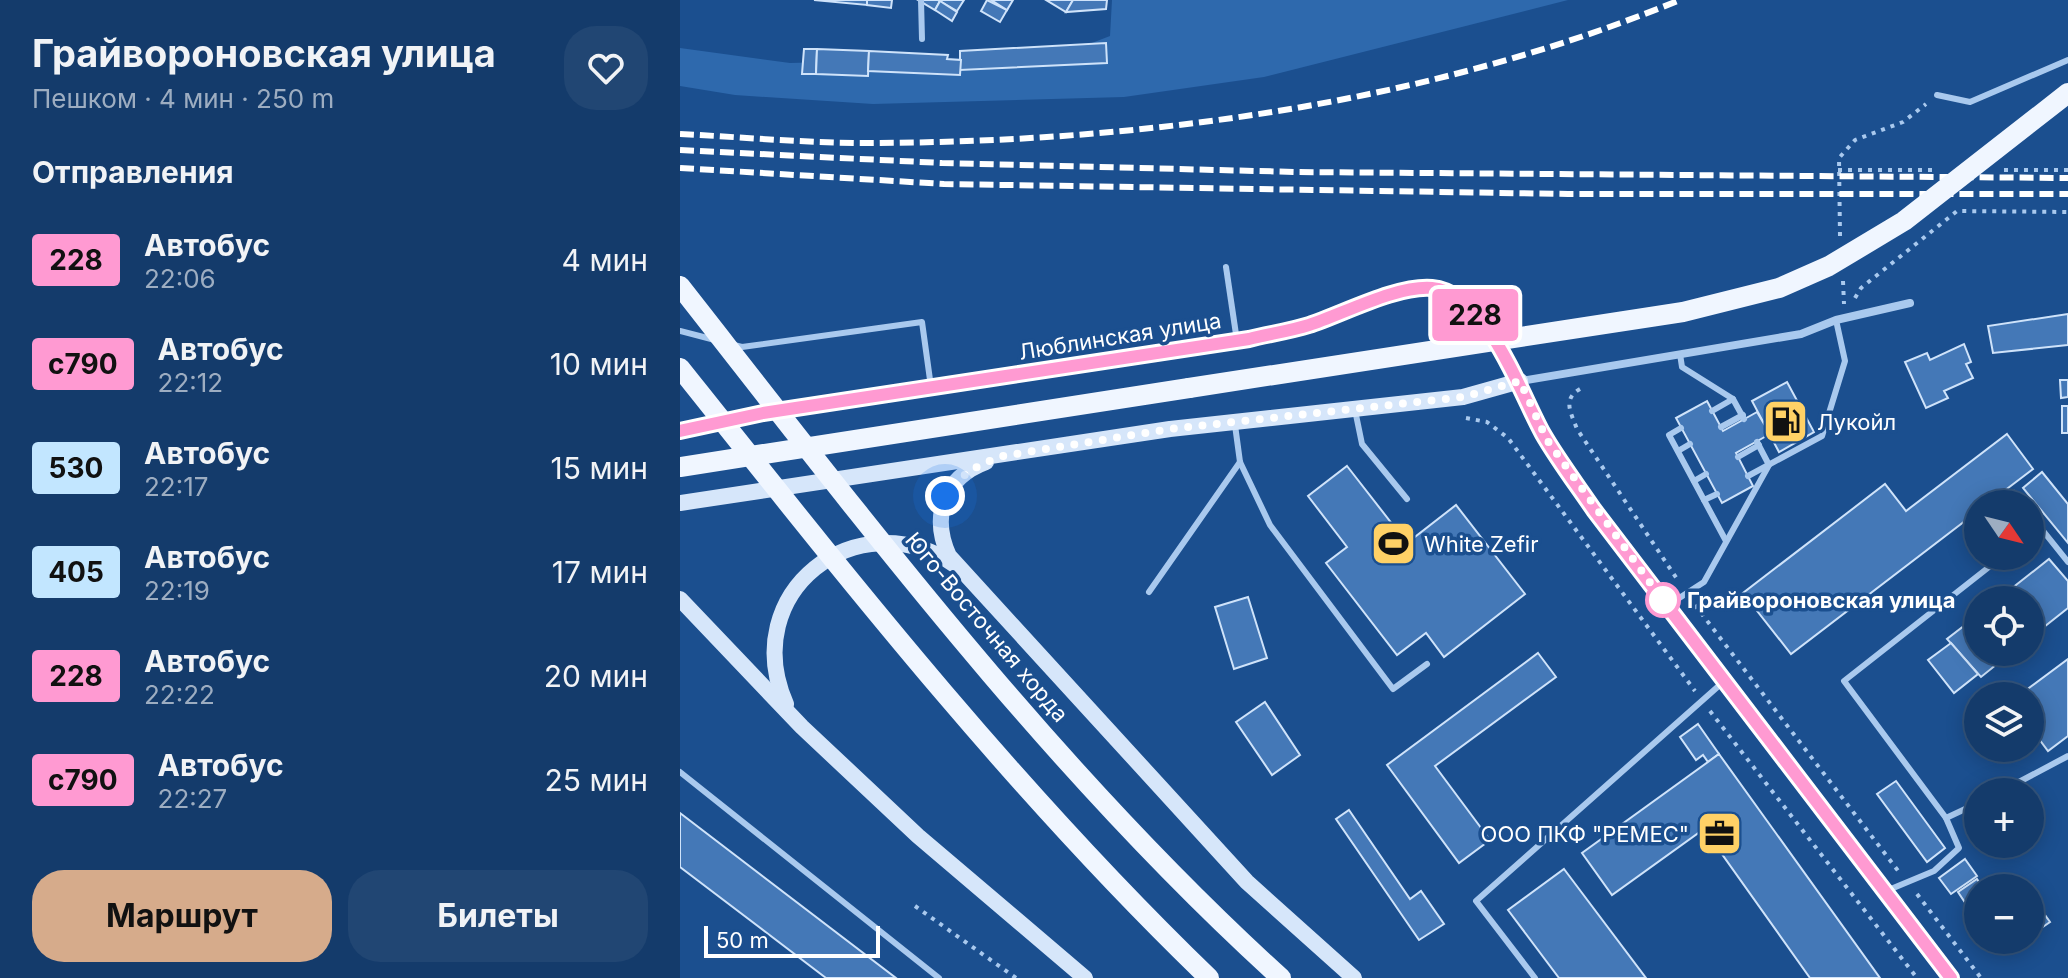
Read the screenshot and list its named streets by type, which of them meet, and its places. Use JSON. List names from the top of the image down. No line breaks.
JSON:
{"streets":{"main road":["Люблинская улица","Юго-Восточная хорда"]},"places":{"fuel station":["Лукойл"],"sports":["White Zefir"],"other":["Грайвороновская улица"],"office":["ООО ПКФ \"РЕМЕС\""]},"lines":["bus line 228"],"scale_bar":"50 m","north":"bottom right","page":{"heading":[["Грайвороновская улица","Пешком · 4 мин · 250 m"],"Отправления"],"on_map":"228","list":[{"mark":"228","name":"Автобус","note":"22:06","value":"4 мин"},{"mark":"с790","name":"Автобус","note":"22:12","value":"10 мин"},{"mark":"530","name":"Автобус","note":"22:17","value":"15 мин"},{"mark":"405","name":"Автобус","note":"22:19","value":"17 мин"},{"mark":"228","name":"Автобус","note":"22:22","value":"20 мин"},{"mark":"с790","name":"Автобус","note":"22:27","value":"25 мин"}],"map_buttons":["+","−"],"buttons":["Маршрут","Билеты"],"scale":"50 m"}}
